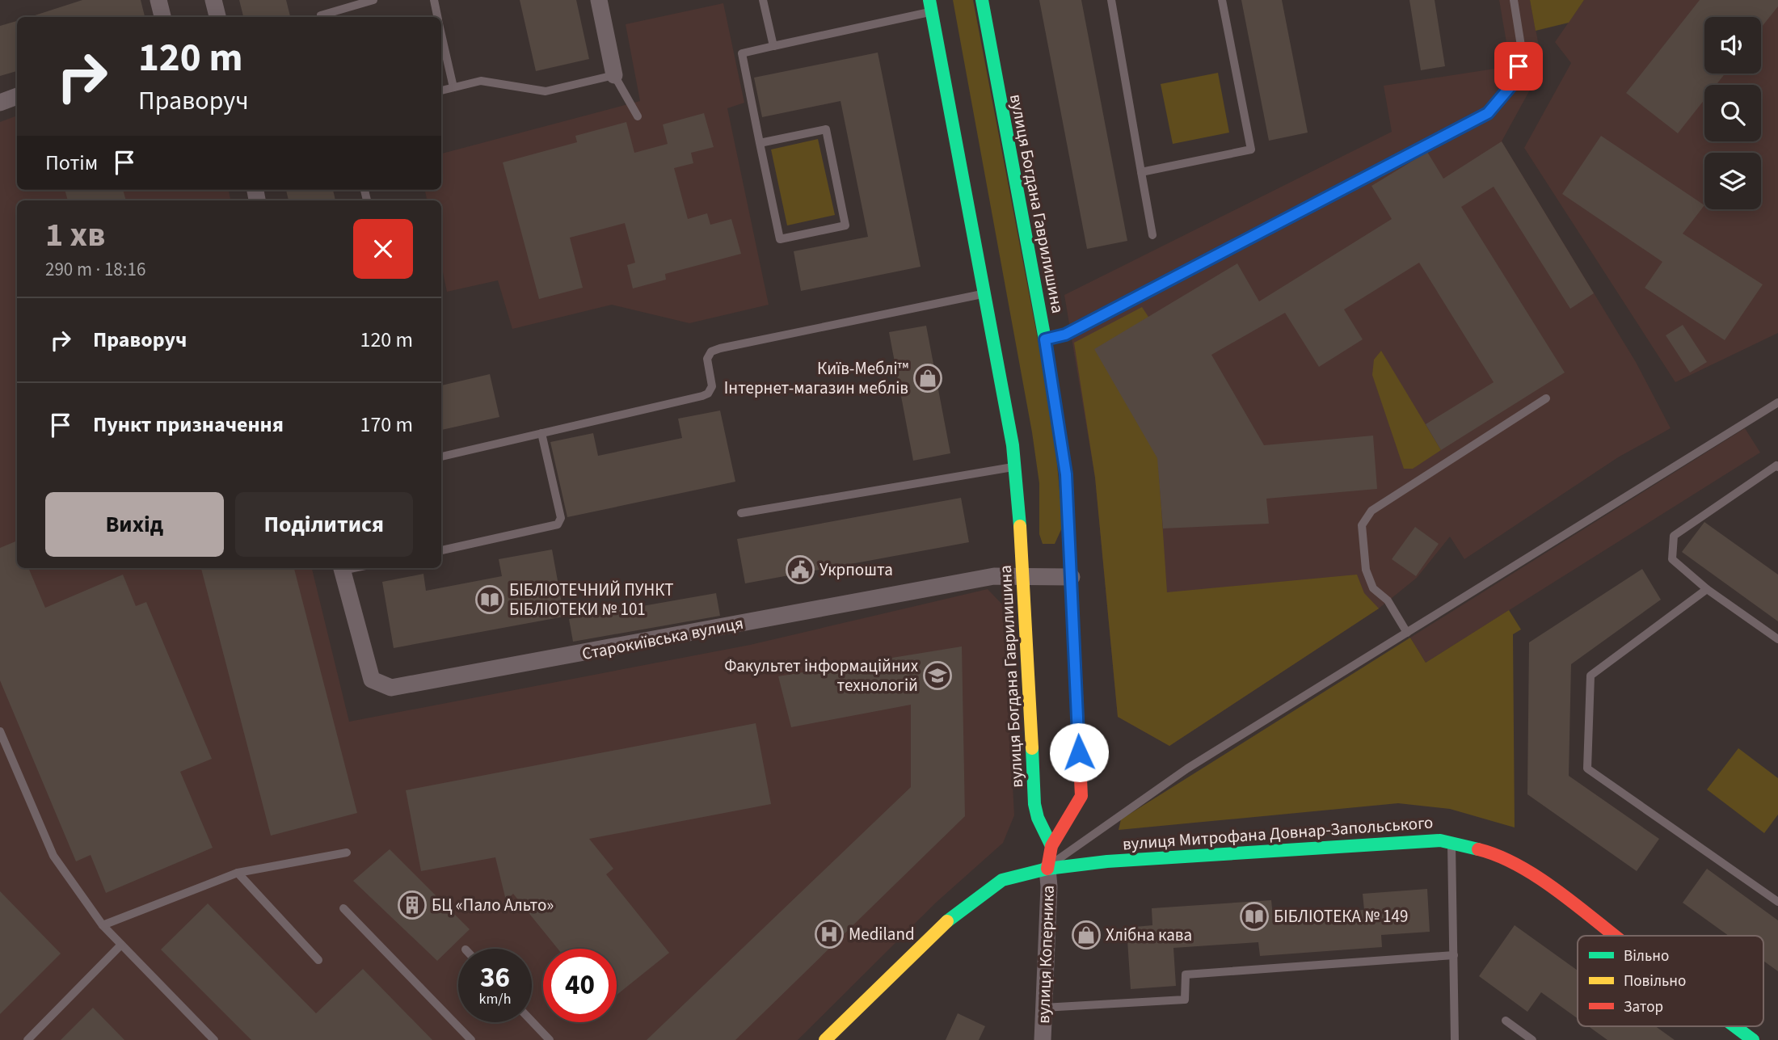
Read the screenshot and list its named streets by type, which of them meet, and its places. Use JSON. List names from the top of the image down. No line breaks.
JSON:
{"streets":{"street":["вулиця Богдана Гаврилишина","Старокиївська вулиця","вулиця Митрофана Довнар-Запольського","вулиця Коперника"]},"crossings":[["вулиця Богдана Гаврилишина","Старокиївська вулиця"],["вулиця Богдана Гаврилишина","вулиця Митрофана Довнар-Запольського"],["вулиця Богдана Гаврилишина","вулиця Коперника"],["вулиця Митрофана Довнар-Запольського","вулиця Коперника"]],"places":{"shop":["Київ-Меблі™ Інтернет-магазин меблів","Хлібна кава"],"public building":["Укрпошта"],"library":["БІБЛІОТЕЧНИЙ ПУНКТ БІБЛІОТЕКИ № 101","БІБЛІОТЕКА № 149"],"school or university":["Факультет інформаційних технологій"],"building":["БЦ «Пало Альто»"],"hospital":["Mediland"]},"legend":["Вільно","Повільно","Затор"],"page":{"turn":["120 m","Праворуч"],"then":"Потім","heading":["1 хв","290 m · 18:16"],"list":[{"name":"Праворуч","value":"120 m"},{"name":"Пункт призначення","value":"170 m"}],"buttons":["Вихід","Поділитися"],"speed":"36 km/h","limit":"40"}}
